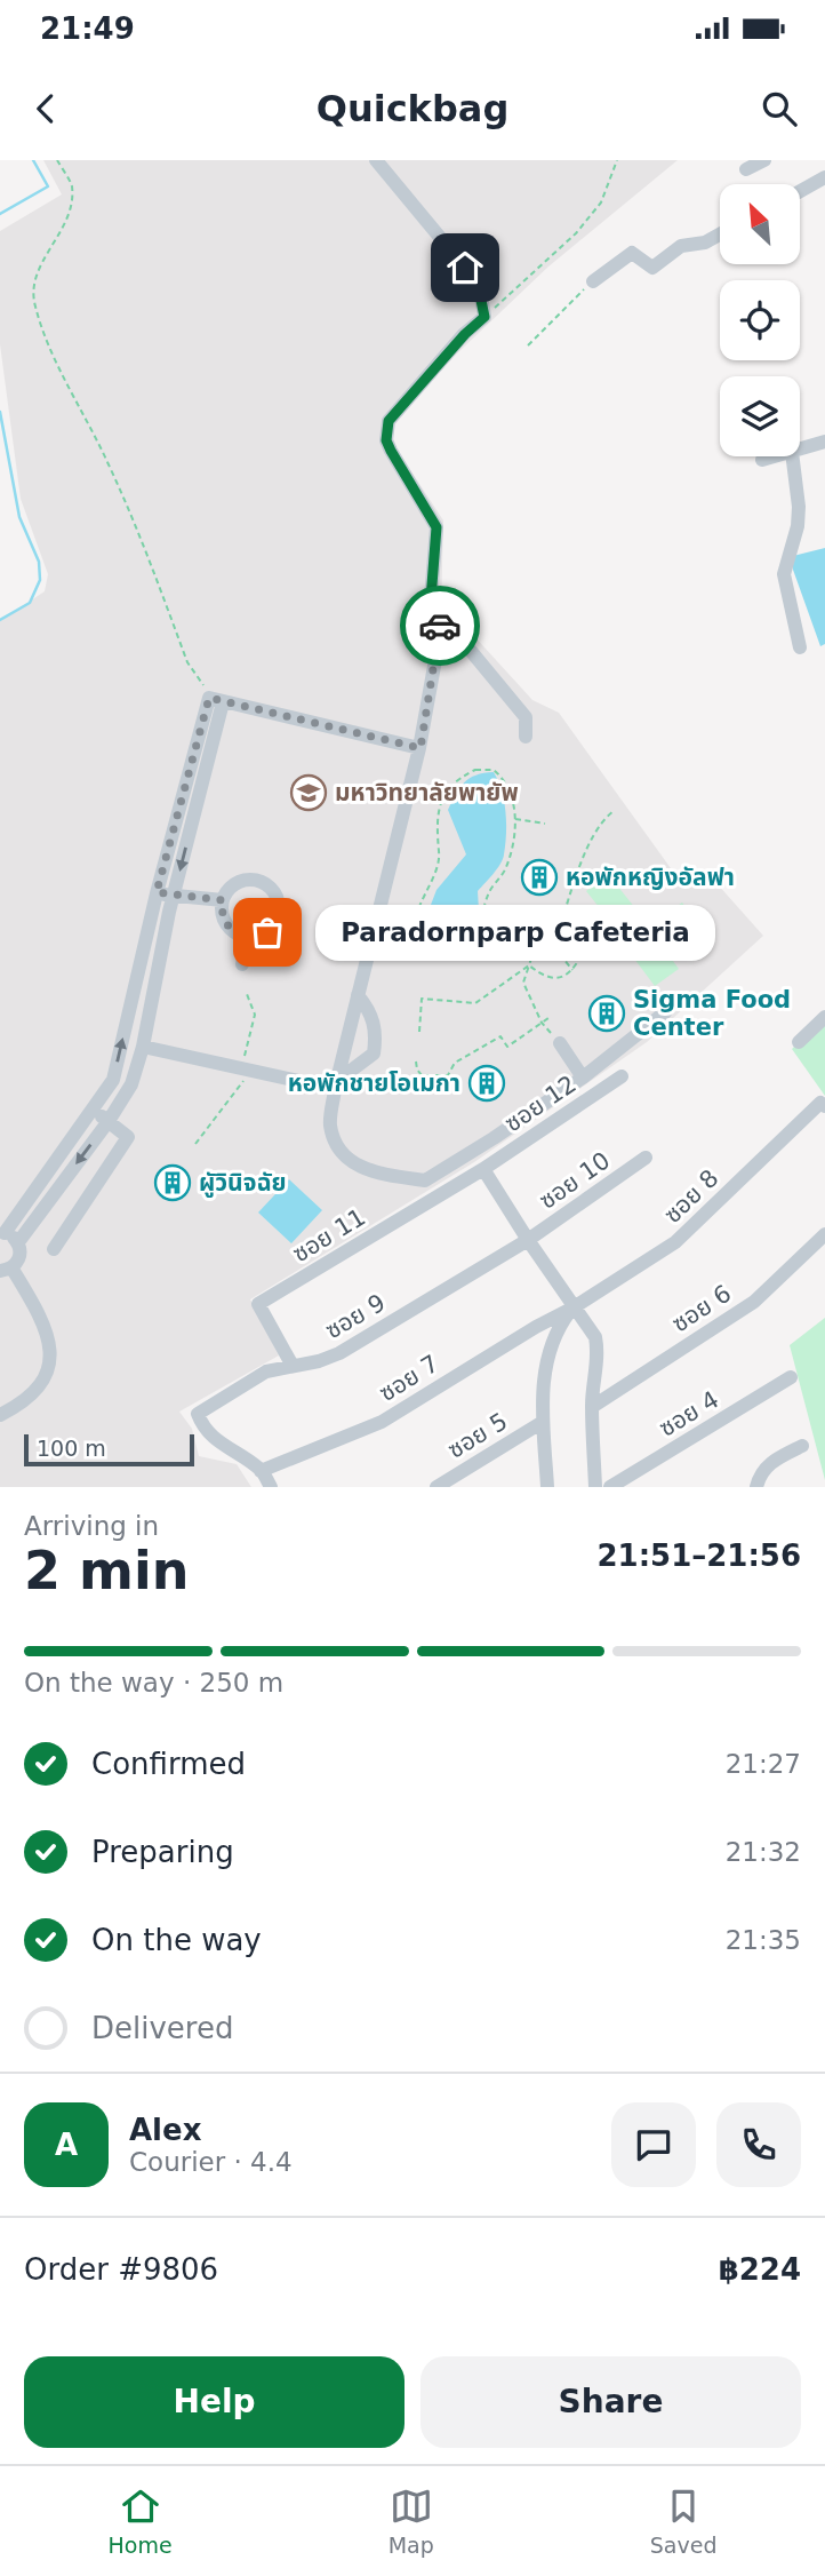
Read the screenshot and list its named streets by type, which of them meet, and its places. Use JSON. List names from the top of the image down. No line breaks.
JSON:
{"streets":{"street":["ซอย 12","ซอย 10","ซอย 8","ซอย 11","ซอย 6","ซอย 9","ซอย 7","ซอย 4","ซอย 5"]},"crossings":[["ซอย 12","ซอย 11"],["ซอย 10","ซอย 9"],["ซอย 8","ซอย 7"],["ซอย 11","ซอย 9"],["ซอย 9","ซอย 7"]],"places":{"school or university":["มหาวิทยาลัยพายัพ"],"building":["หอพักหญิงอัลฟา","Sigma Food Center","หอพักชายโอเมกา","ผัูวินิจฉัย"],"other":["Paradornparp Cafeteria"]},"scale_bar":"100 m","north":"top left","page":{"status":"21:49","header":"Quickbag","bubble":"Paradornparp Cafeteria","scale":"100 m","heading":["2 min","Arriving in","21:51–21:56"],"panel":["Alex","Courier · 4.4","Order #9806","฿224"],"bar":"On the way · 250 m","list":[["Confirmed","21:27"],["Preparing","21:32"],["On the way","21:35"],"Delivered"],"round":"A","buttons":["Help","Share"],"tabs":["Home","Map","Saved"]}}
